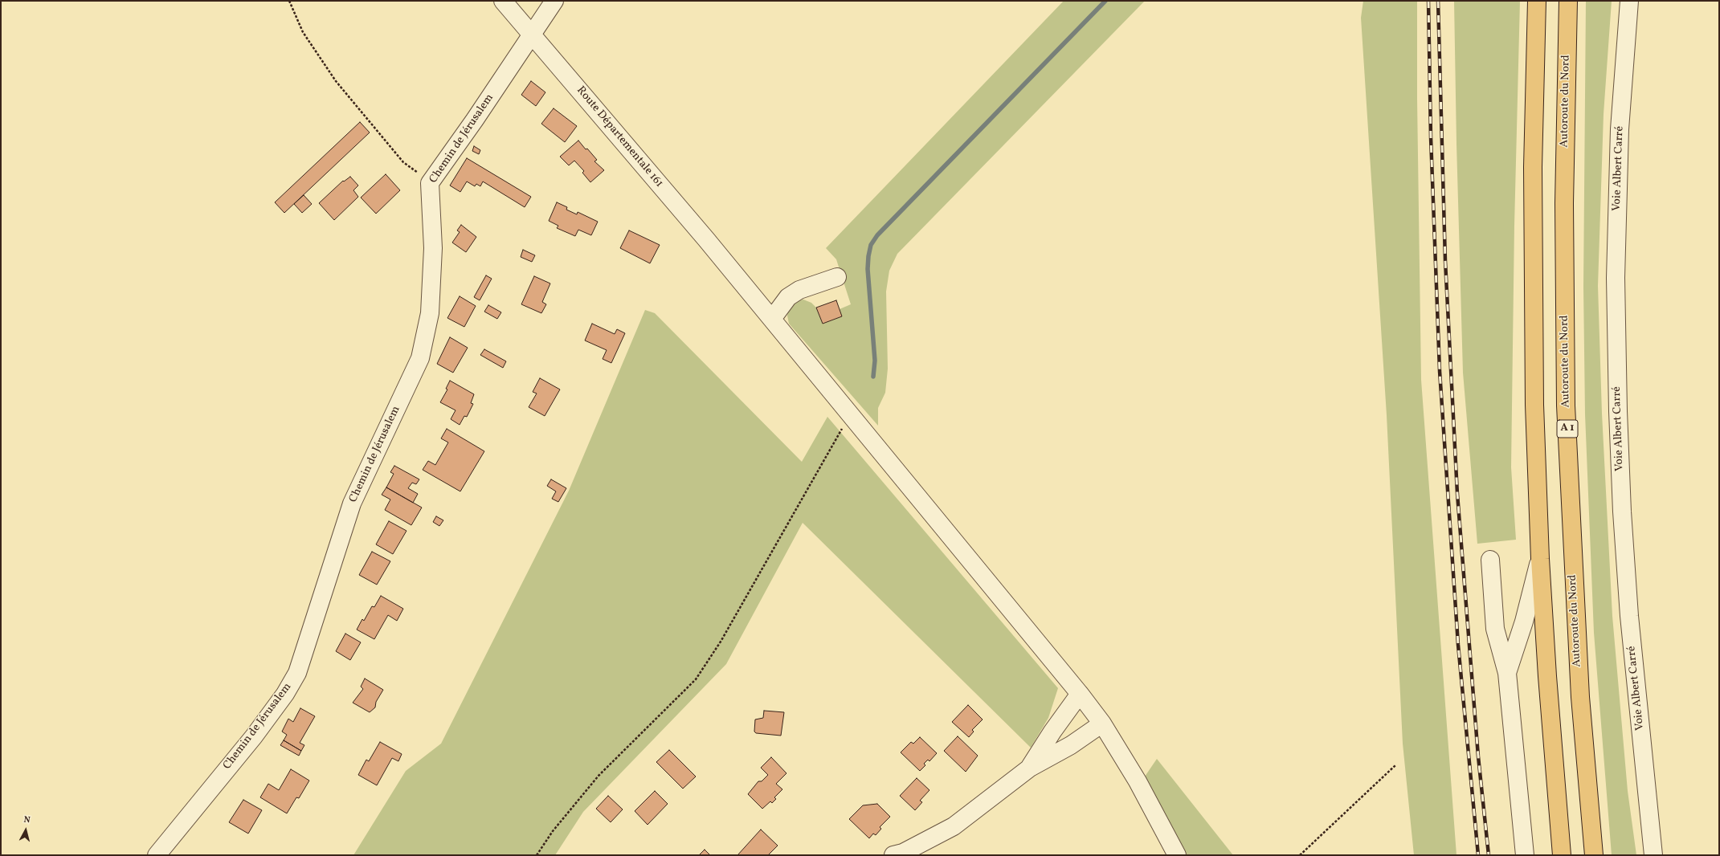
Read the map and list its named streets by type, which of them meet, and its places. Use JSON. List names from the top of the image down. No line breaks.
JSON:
{"streets":{"highway":["Autoroute du Nord","A 1"],"street":["Route Départementale 161","Chemin de Jérusalem","Voie Albert Carré"]},"crossings":[["Route Départementale 161","Chemin de Jérusalem"]],"north":"top"}
